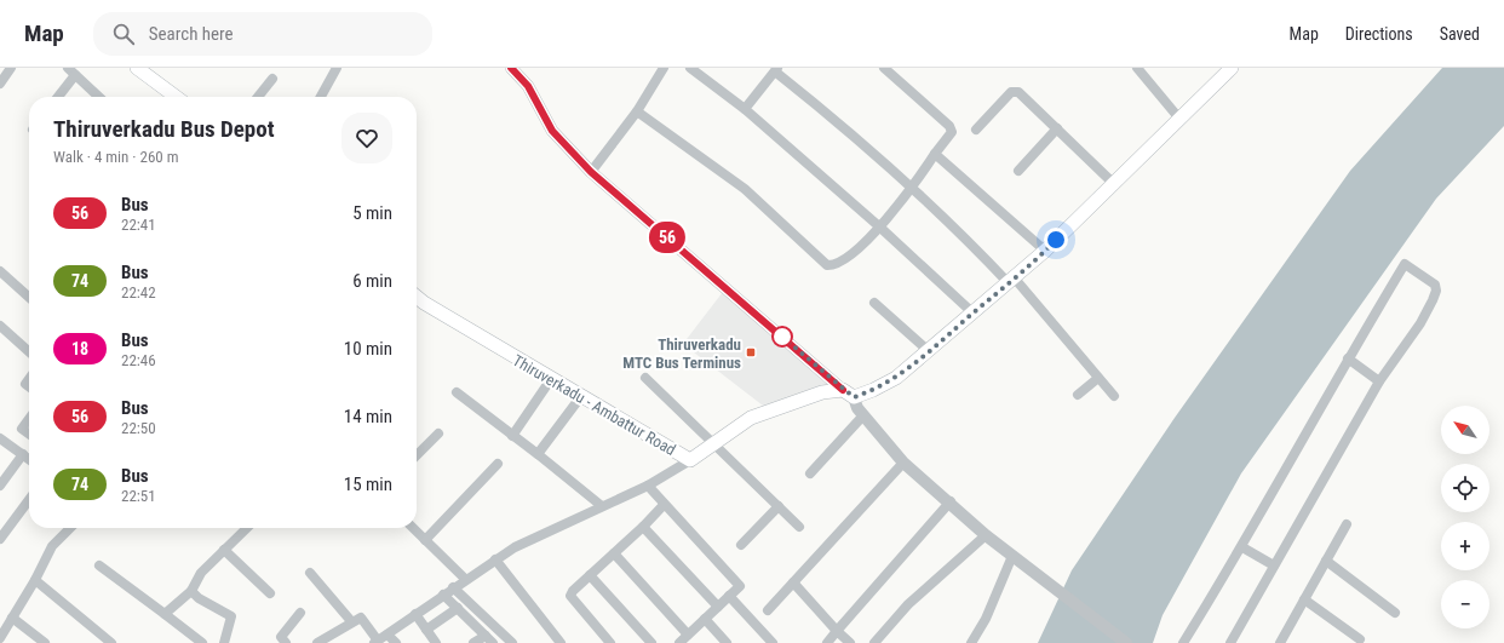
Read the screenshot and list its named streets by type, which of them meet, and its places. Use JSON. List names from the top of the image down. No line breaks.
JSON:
{"streets":{"main road":["Thiruverkadu - Ambattur Road"]},"places":{"transit":["Thiruverkadu MTC Bus Terminus"]},"lines":["bus line 56"],"north":"top left","page":{"header":"Map","search":"Search here","nav":["Map","Directions","Saved"],"on_map":"56","heading":["Thiruverkadu Bus Depot","Walk · 4 min · 260 m"],"list":[{"mark":"56","name":"Bus","note":"22:41","value":"5 min"},{"mark":"74","name":"Bus","note":"22:42","value":"6 min"},{"mark":"18","name":"Bus","note":"22:46","value":"10 min"},{"mark":"56","name":"Bus","note":"22:50","value":"14 min"},{"mark":"74","name":"Bus","note":"22:51","value":"15 min"}],"map_buttons":["+","−"]}}
